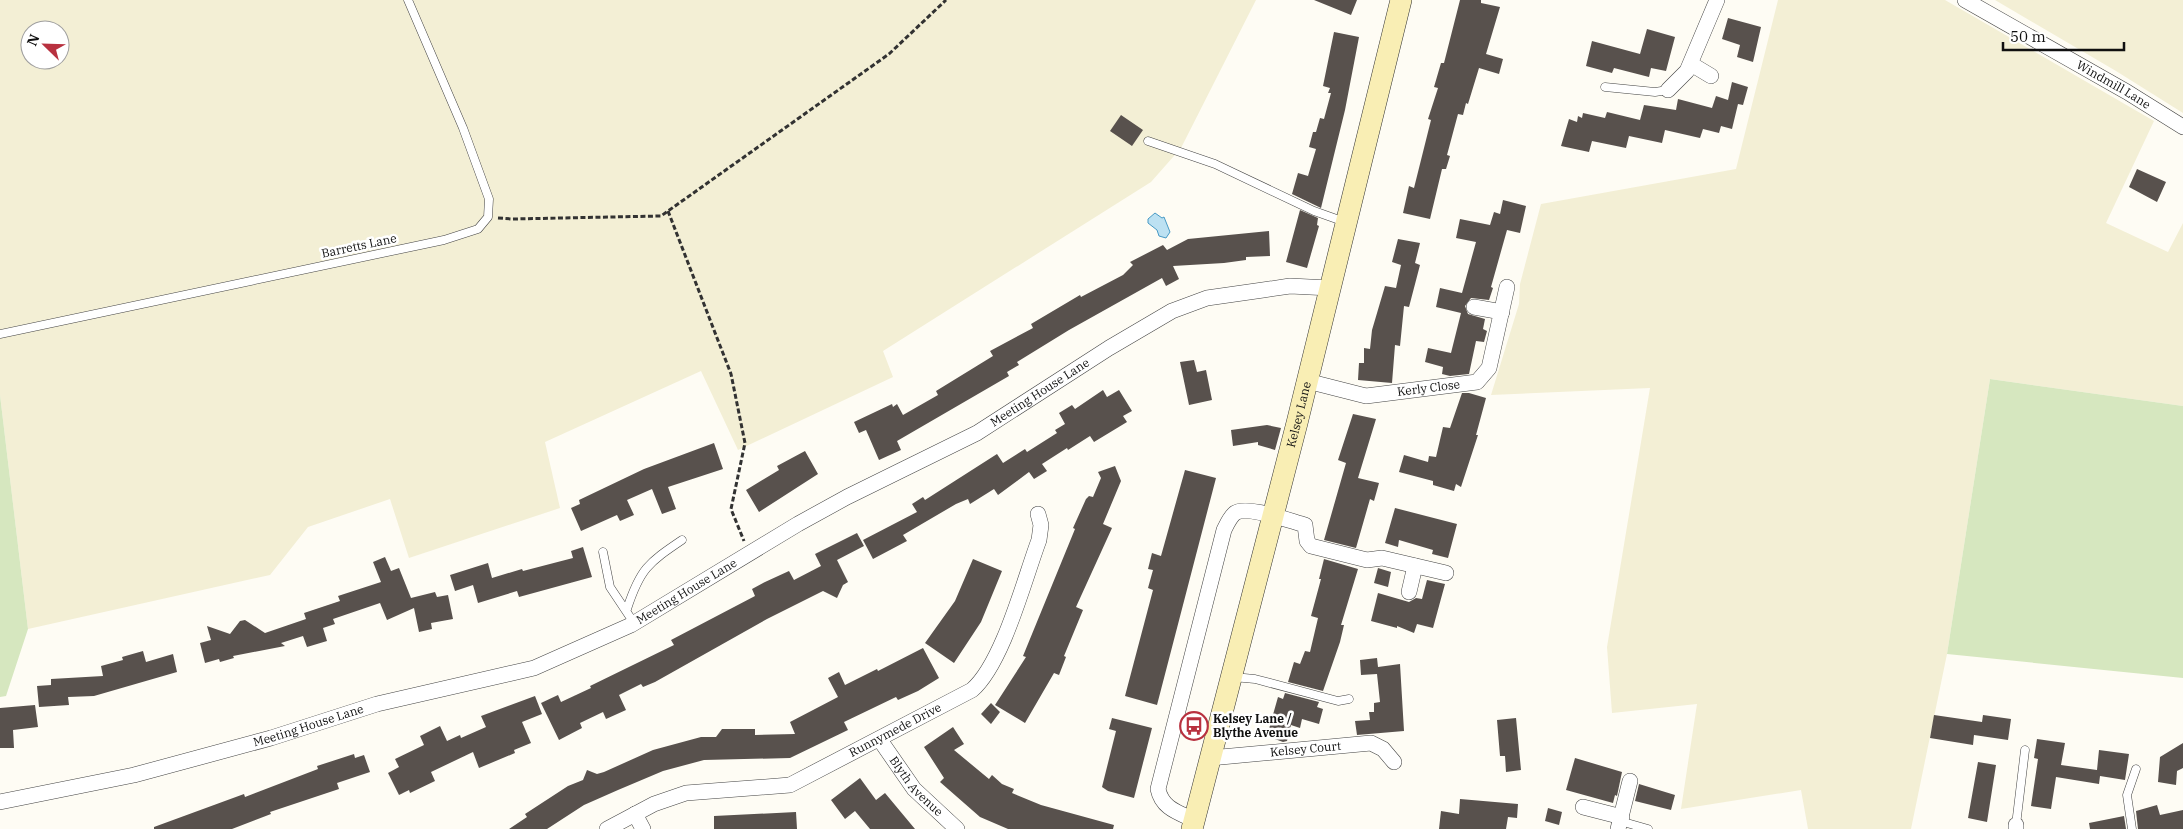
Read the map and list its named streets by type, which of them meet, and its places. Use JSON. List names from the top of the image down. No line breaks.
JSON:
{"streets":{"main road":["Kelsey Lane"],"street":["Windmill Lane","Kerly Close","Meeting House Lane","Runnymede Drive","Kelsey Court","Blyth Avenue"],"lane":["Barretts Lane"]},"crossings":[["Kerly Close","Kelsey Lane"],["Meeting House Lane","Kelsey Lane"],["Kelsey Lane","Kelsey Court"],["Runnymede Drive","Blyth Avenue"]],"places":{"bus stop":["Kelsey Lane / Blythe Avenue"]},"scale_bar":"50 m","north":"top left"}
